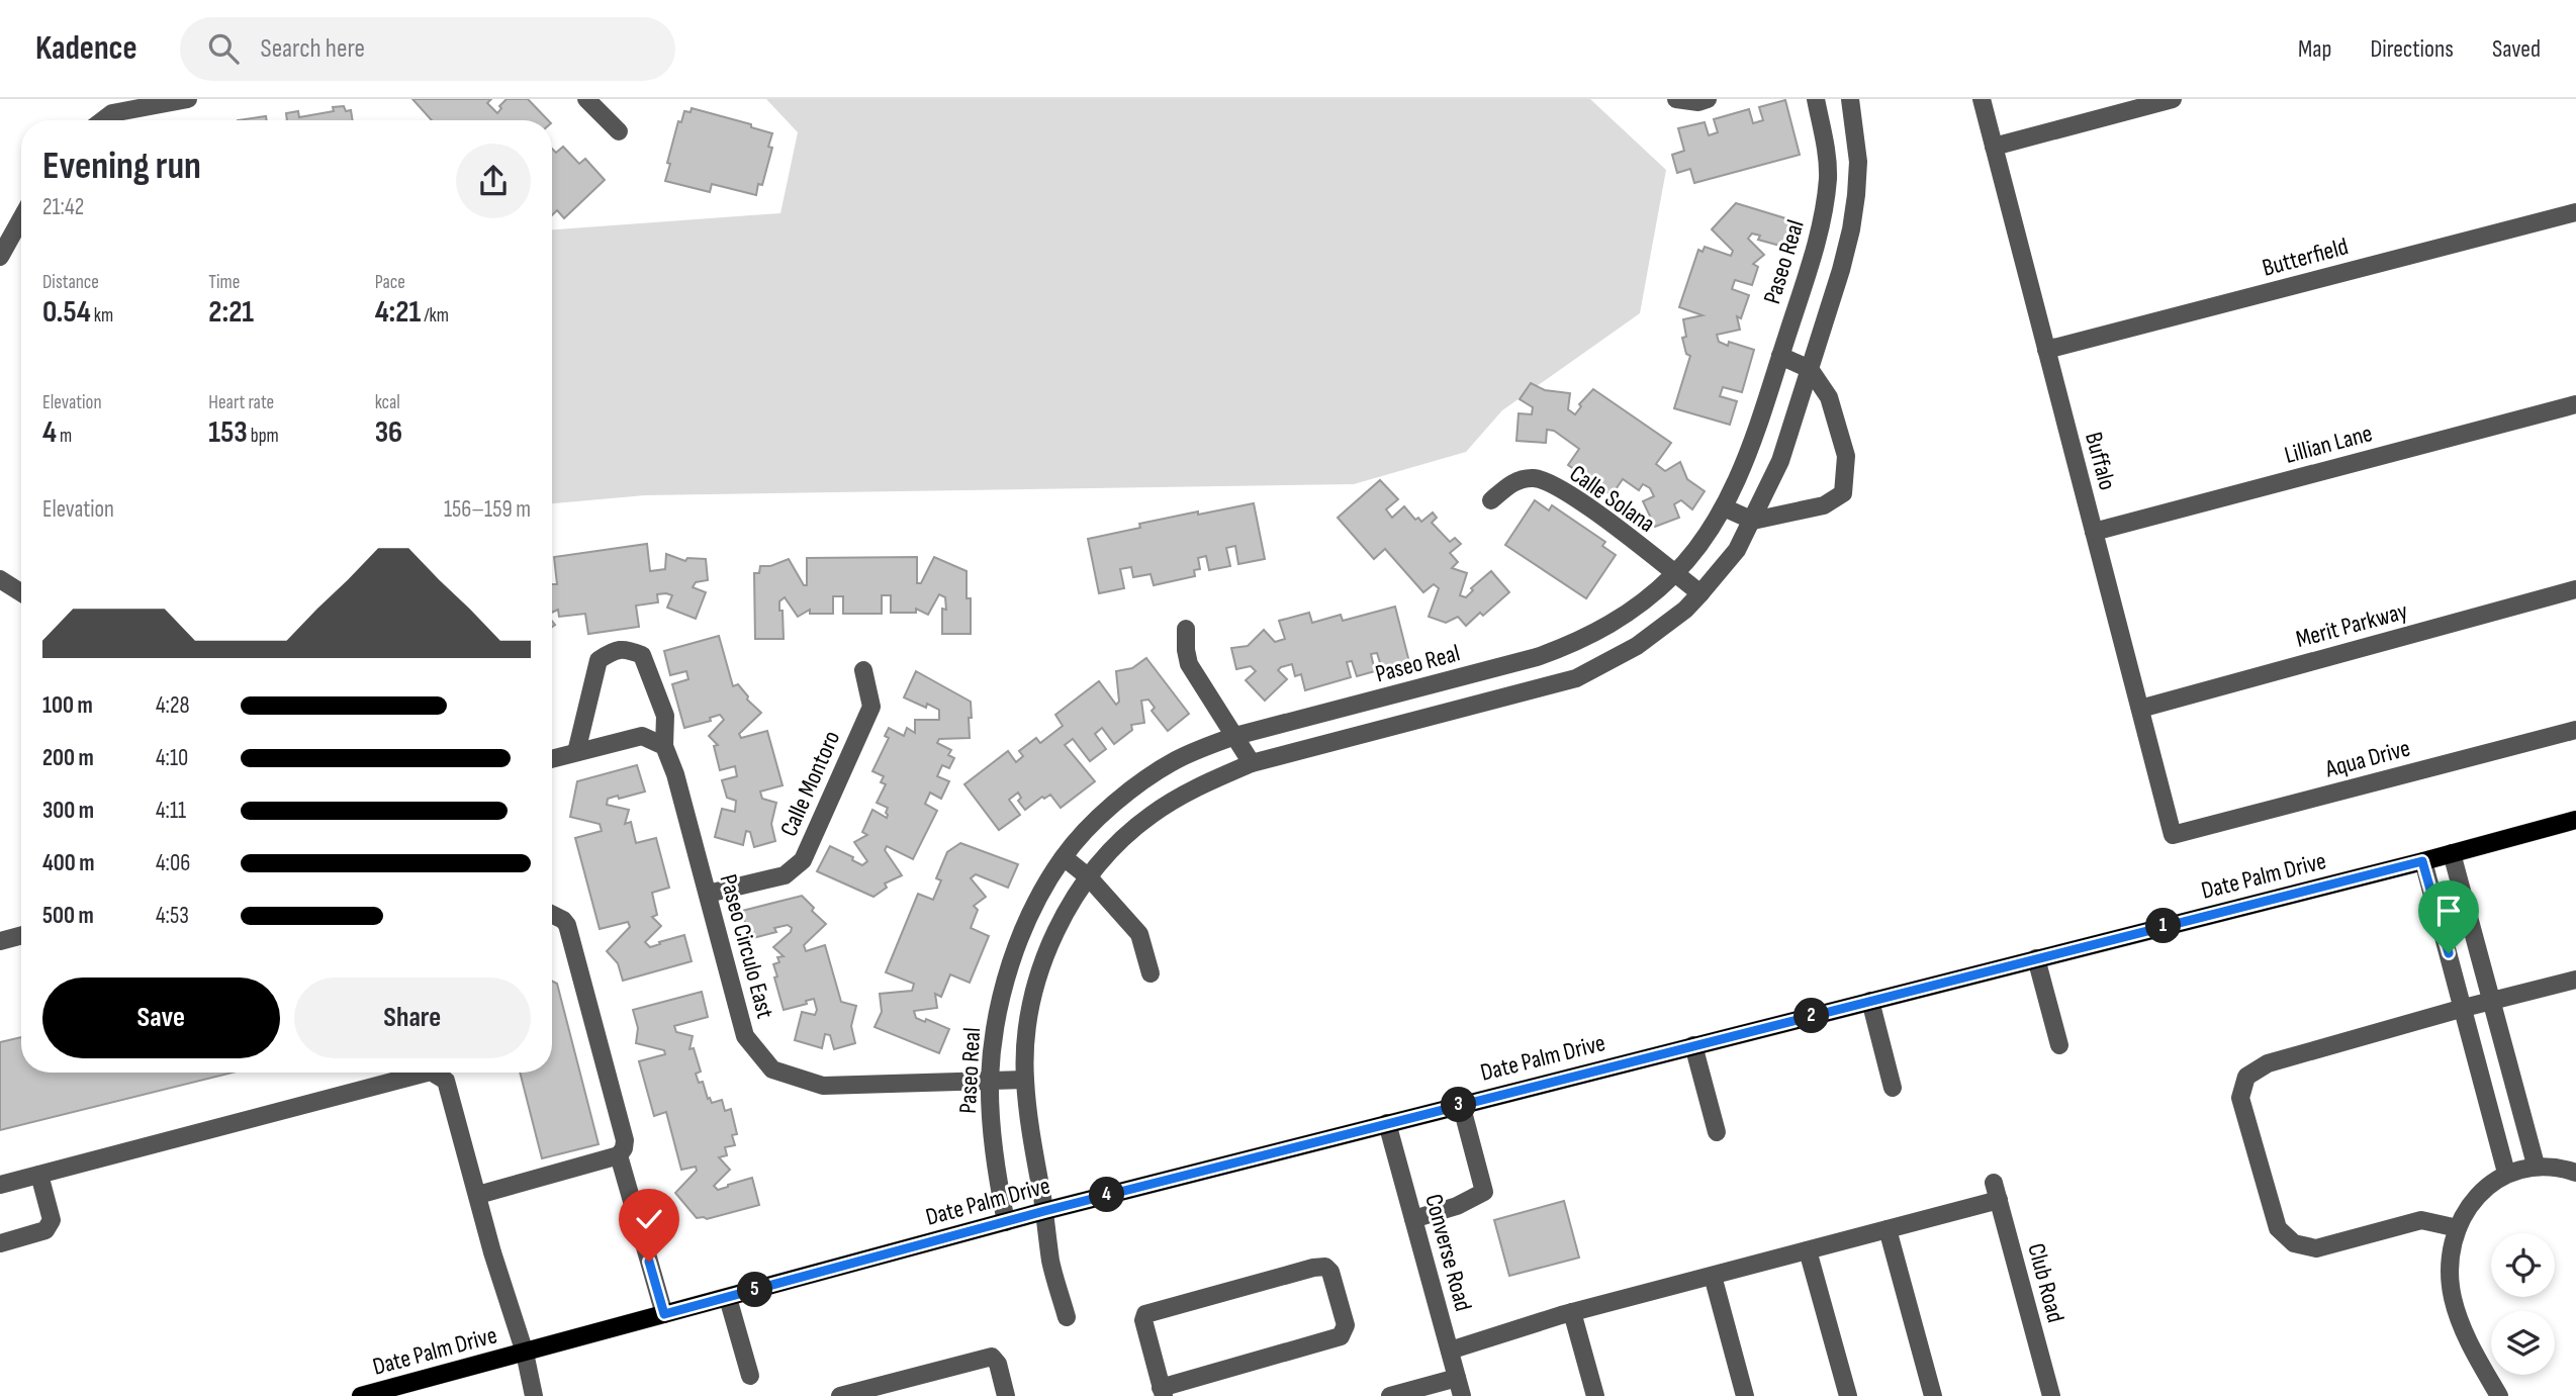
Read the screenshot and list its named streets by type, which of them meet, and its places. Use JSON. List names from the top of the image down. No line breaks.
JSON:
{"streets":{"main road":["Date Palm Drive"],"street":["Butterfield","Paseo Real","Lillian Lane","Buffalo","Calle Solana","Merit Parkway","Aqua Drive","Calle Montoro","Paseo Circulo East","Converse Road","Club Road"]},"crossings":[["Butterfield","Buffalo"],["Paseo Real","Calle Solana"],["Paseo Real","Date Palm Drive"],["Paseo Real","Paseo Circulo East"],["Lillian Lane","Buffalo"],["Buffalo","Merit Parkway"],["Buffalo","Aqua Drive"],["Calle Montoro","Paseo Circulo East"],["Date Palm Drive","Converse Road"]],"page":{"header":"Kadence","search":"Search here","nav":["Map","Directions","Saved"],"heading":["Evening run","21:42"],"stats":[["Distance","0.54 km"],["Time","2:21"],["Pace","4:21 /km"],["Elevation","4 m"],["Heart rate","153 bpm"],["kcal","36"]],"chart":["Elevation","156–159 m"],"list":[{"name":"100 m","note":"4:28"},{"name":"200 m","note":"4:10"},{"name":"300 m","note":"4:11"},{"name":"400 m","note":"4:06"},{"name":"500 m","note":"4:53"}],"pins":["1","2","3","4","5"],"buttons":["Save","Share"]}}
